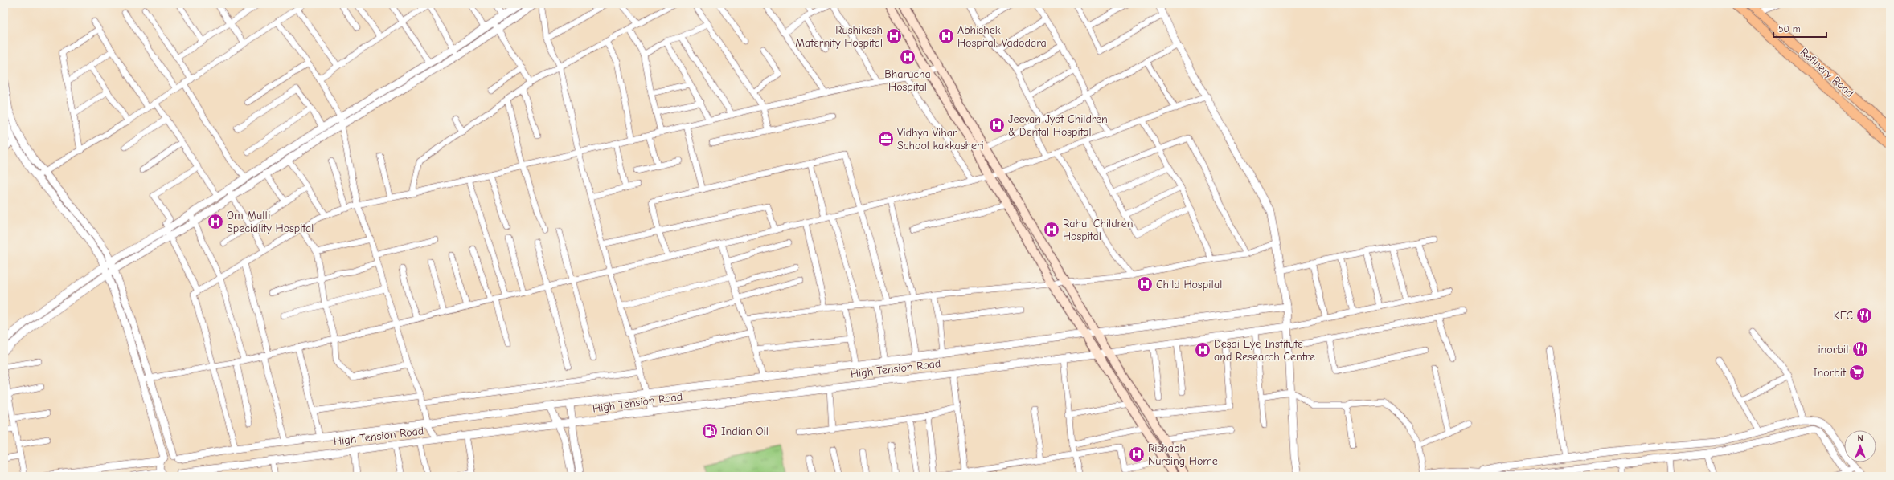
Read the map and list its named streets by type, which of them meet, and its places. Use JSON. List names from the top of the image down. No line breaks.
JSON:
{"streets":{"main road":["Refinery Road"],"street":["High Tension Road"]},"places":{"hospital":["Rushikesh Maternity Hospital","Abhishek Hospital, Vadodara","Bharucha Hospital","Jeevan Jyot Children & Dental Hospital","Om Multi Speciality Hospital","Rahul Children Hospital","Child Hospital","Desai Eye Institute and Research Centre","Rishabh Nursing Home"],"office":["Vidhya Vihar School kakkasheri"],"restaurant":["KFC","inorbit"],"supermarket":["Inorbit"],"fuel station":["Indian Oil"]},"scale_bar":"50 m","north":"top"}
